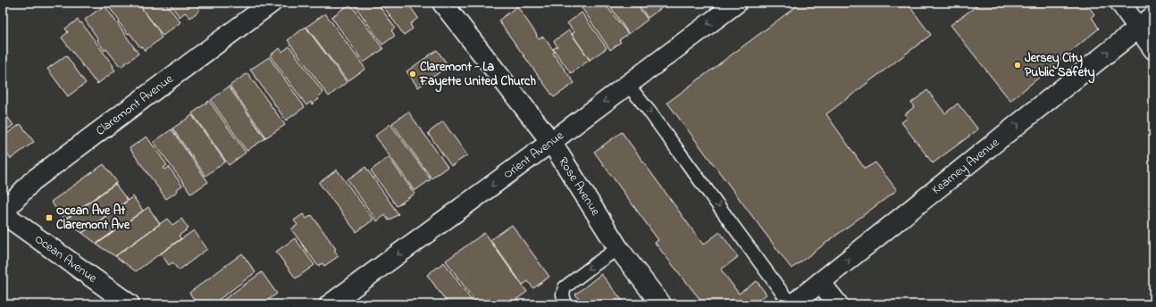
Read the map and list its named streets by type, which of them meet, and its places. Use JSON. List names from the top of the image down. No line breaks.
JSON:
{"streets":{"street":["Claremont Avenue","Orient Avenue","Kearney Avenue","Rose Avenue","Ocean Avenue"]},"crossings":[["Claremont Avenue","Ocean Avenue"],["Orient Avenue","Rose Avenue"]],"one_way":["Orient Avenue","Kearney Avenue"],"places":{"other":["Jersey City Public Safety","Claremont - La Fayette United Church"],"transit":["Ocean Ave At Claremont Ave"]}}
